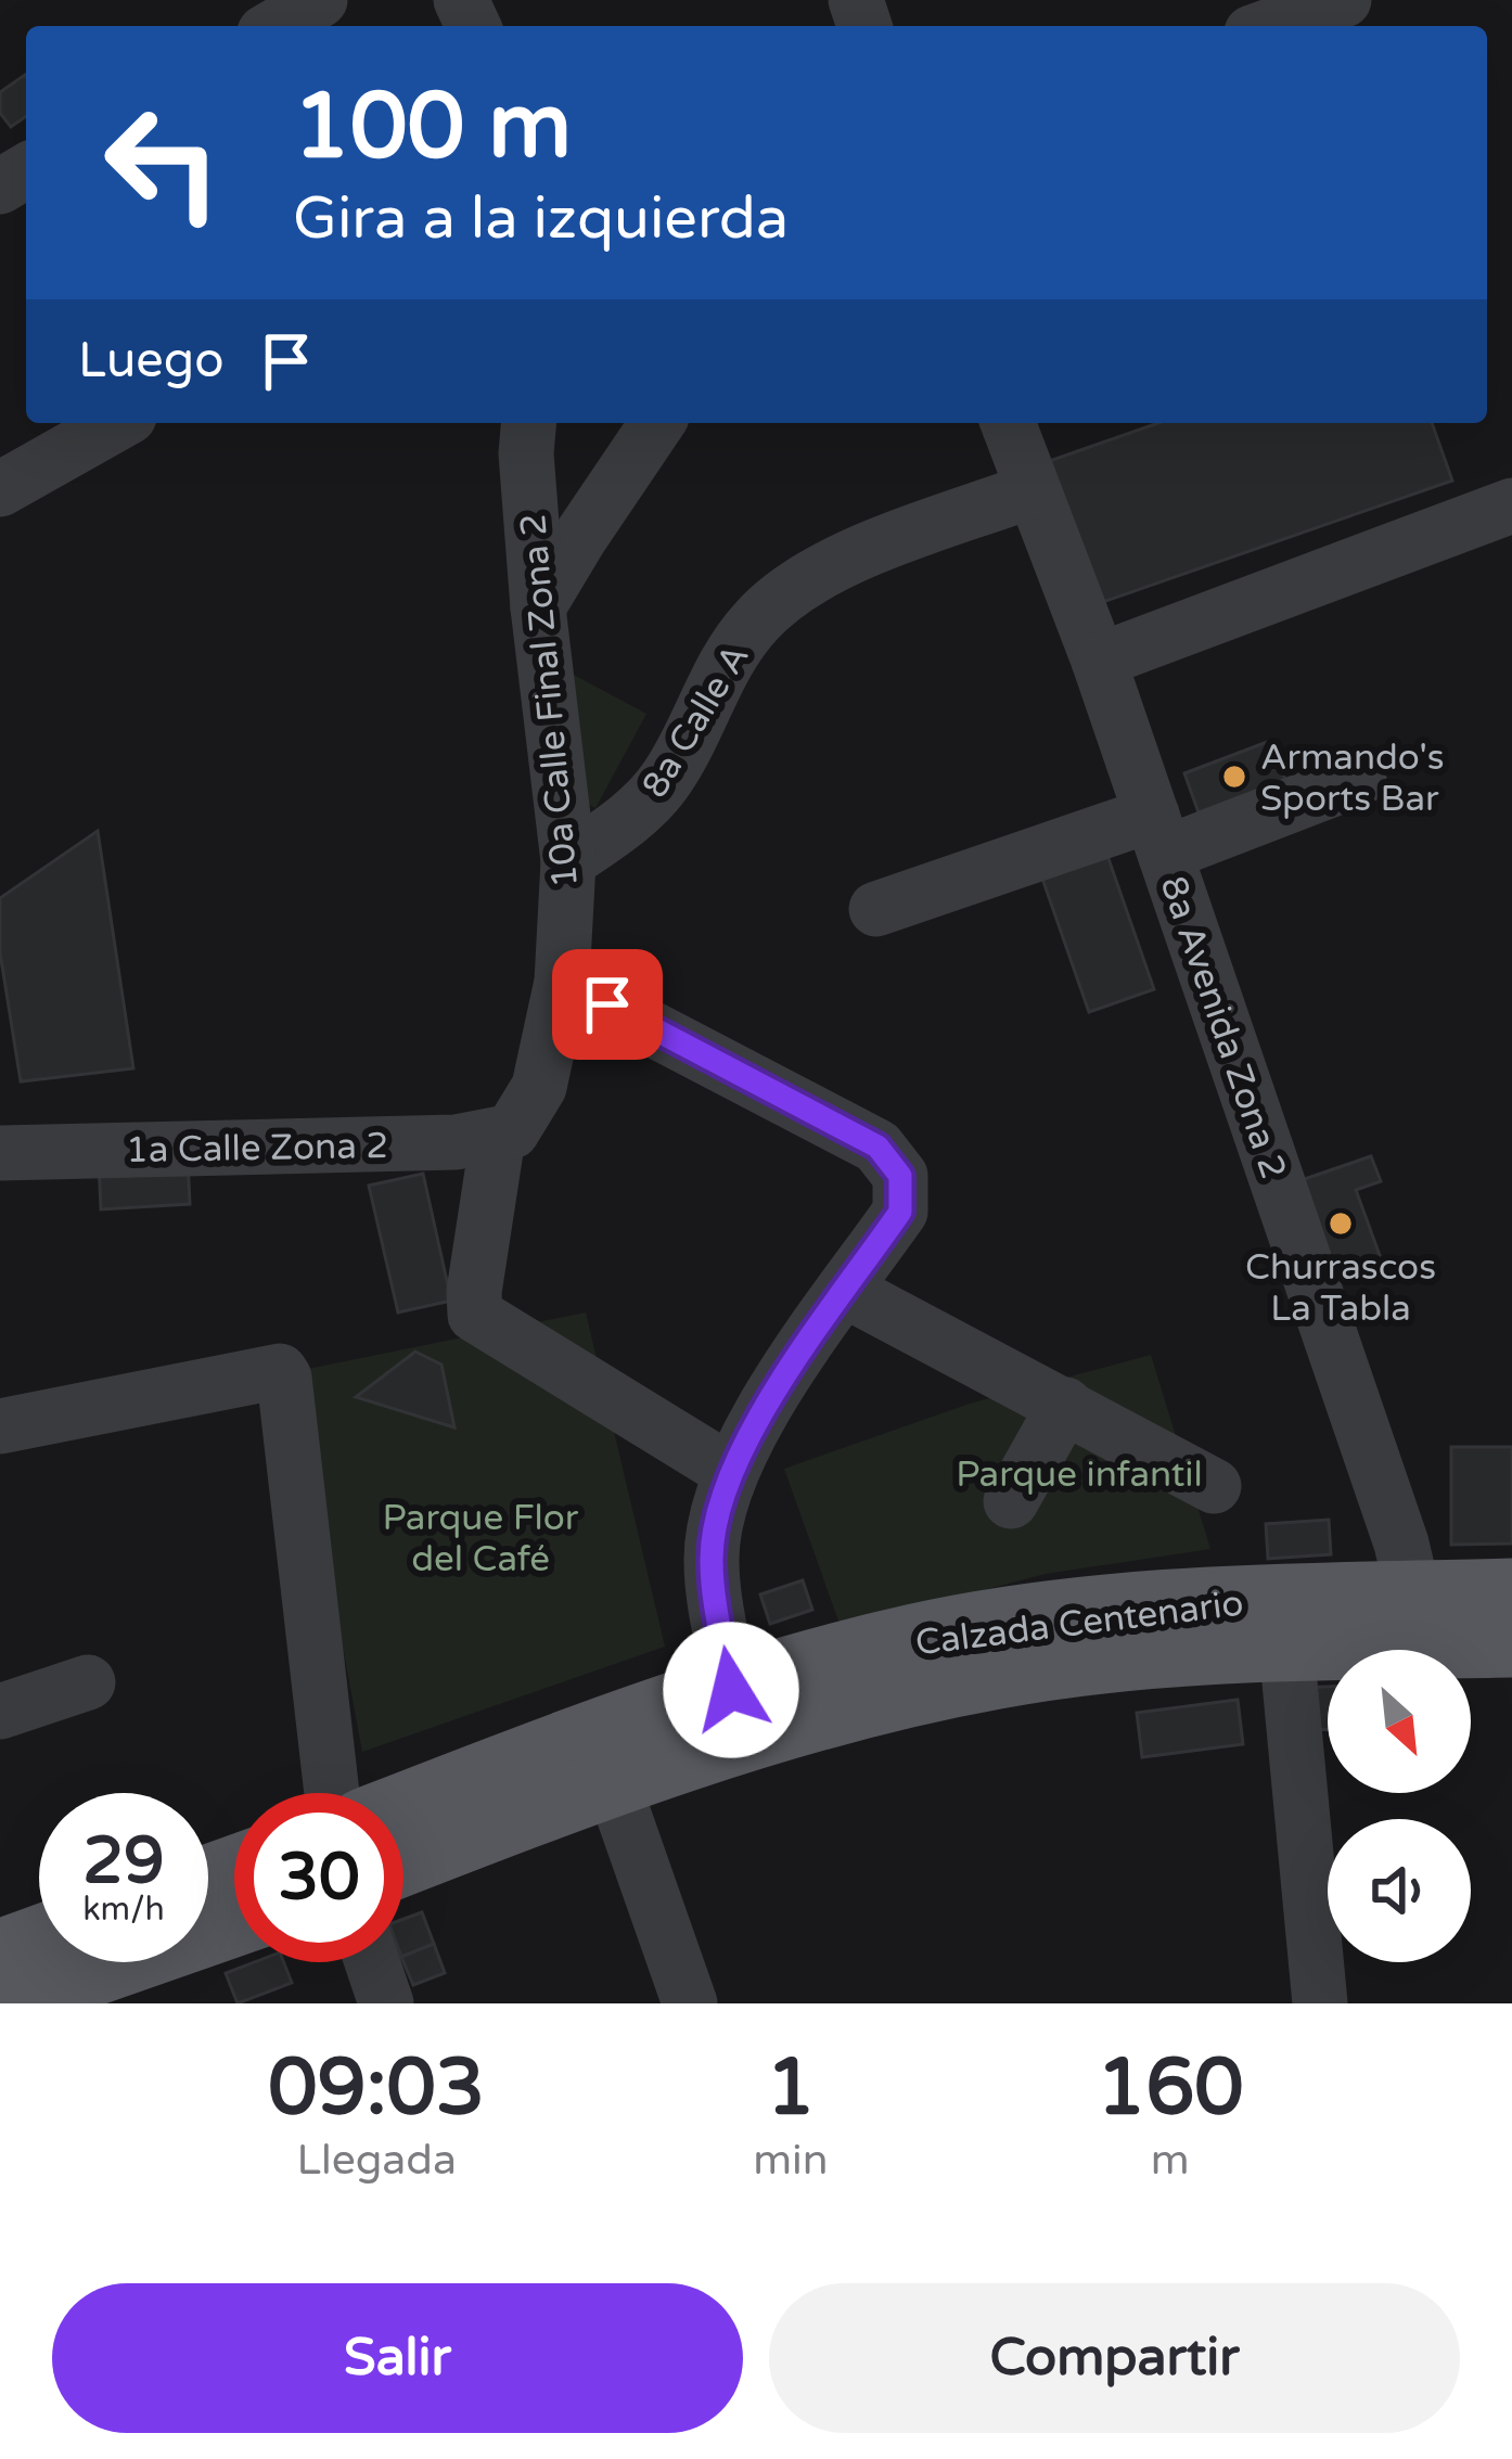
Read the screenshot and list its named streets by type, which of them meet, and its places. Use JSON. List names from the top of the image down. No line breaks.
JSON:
{"streets":{"main road":["Calzada Centenario"],"street":["10a Calle Final Zona 2","8a Calle A","8a Avenida Zona 2","1a Calle Zona 2"]},"crossings":[["10a Calle Final Zona 2","8a Calle A"],["10a Calle Final Zona 2","1a Calle Zona 2"],["8a Calle A","8a Avenida Zona 2"],["8a Avenida Zona 2","Calzada Centenario"]],"parks":["Parque infantil","Parque Flor del Café"],"places":["Armando's Sports Bar","Churrascos La Tabla"],"north":"bottom right","page":{"turn":["100 m","Gira a la izquierda"],"then":"Luego","speed":"29 km/h","limit":"30","eta":["09:03","Llegada","1","min","160","m"],"buttons":["Salir","Compartir"]}}
